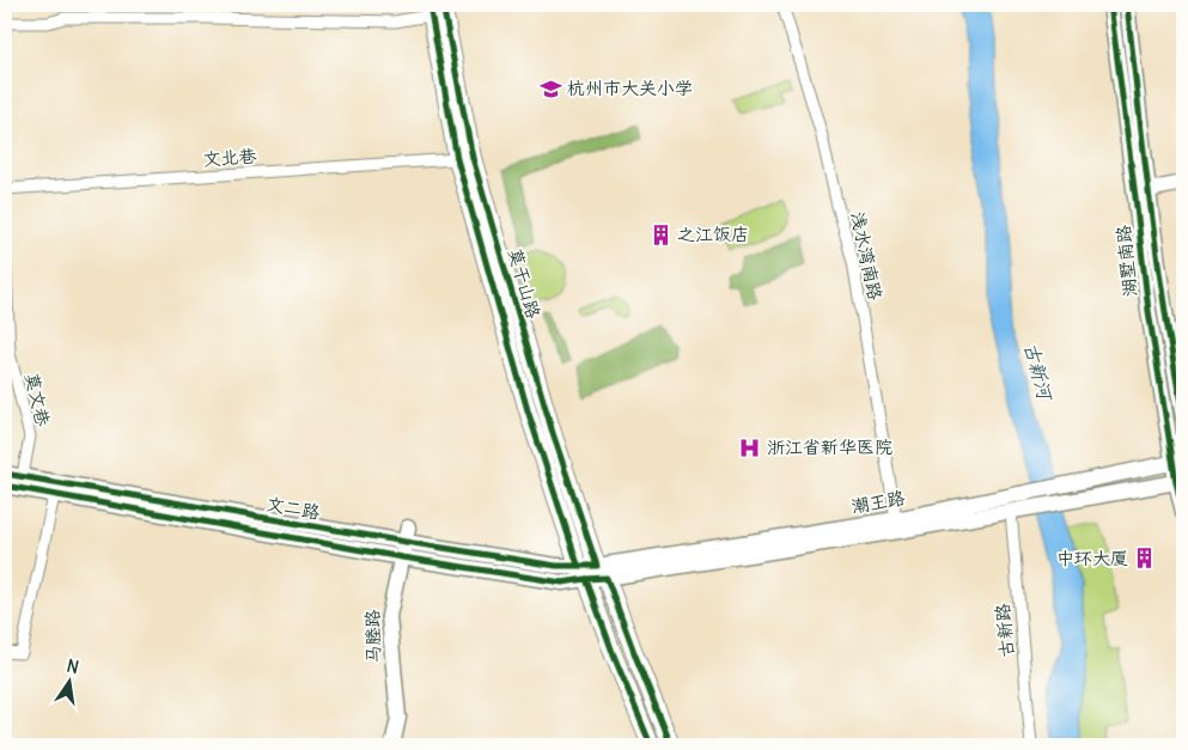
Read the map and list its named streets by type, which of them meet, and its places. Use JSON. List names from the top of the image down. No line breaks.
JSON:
{"streets":{"main road":["湖墅南路","莫干山路","潮王路","文二路","马塍路"],"street":["文北巷","浅水湾南路","莫文巷","古新路"]},"crossings":[["文北巷","莫干山路"],["浅水湾南路","潮王路"],["湖墅南路","潮王路"],["莫干山路","潮王路"],["莫干山路","文二路"],["莫文巷","文二路"],["潮王路","文二路"],["潮王路","古新路"],["文二路","马塍路"]],"water":["古新河"],"places":{"school or university":["杭州市大关小学"],"building":["之江饭店","中环大厦"],"hospital":["浙江省新华医院"]},"north":"top"}
